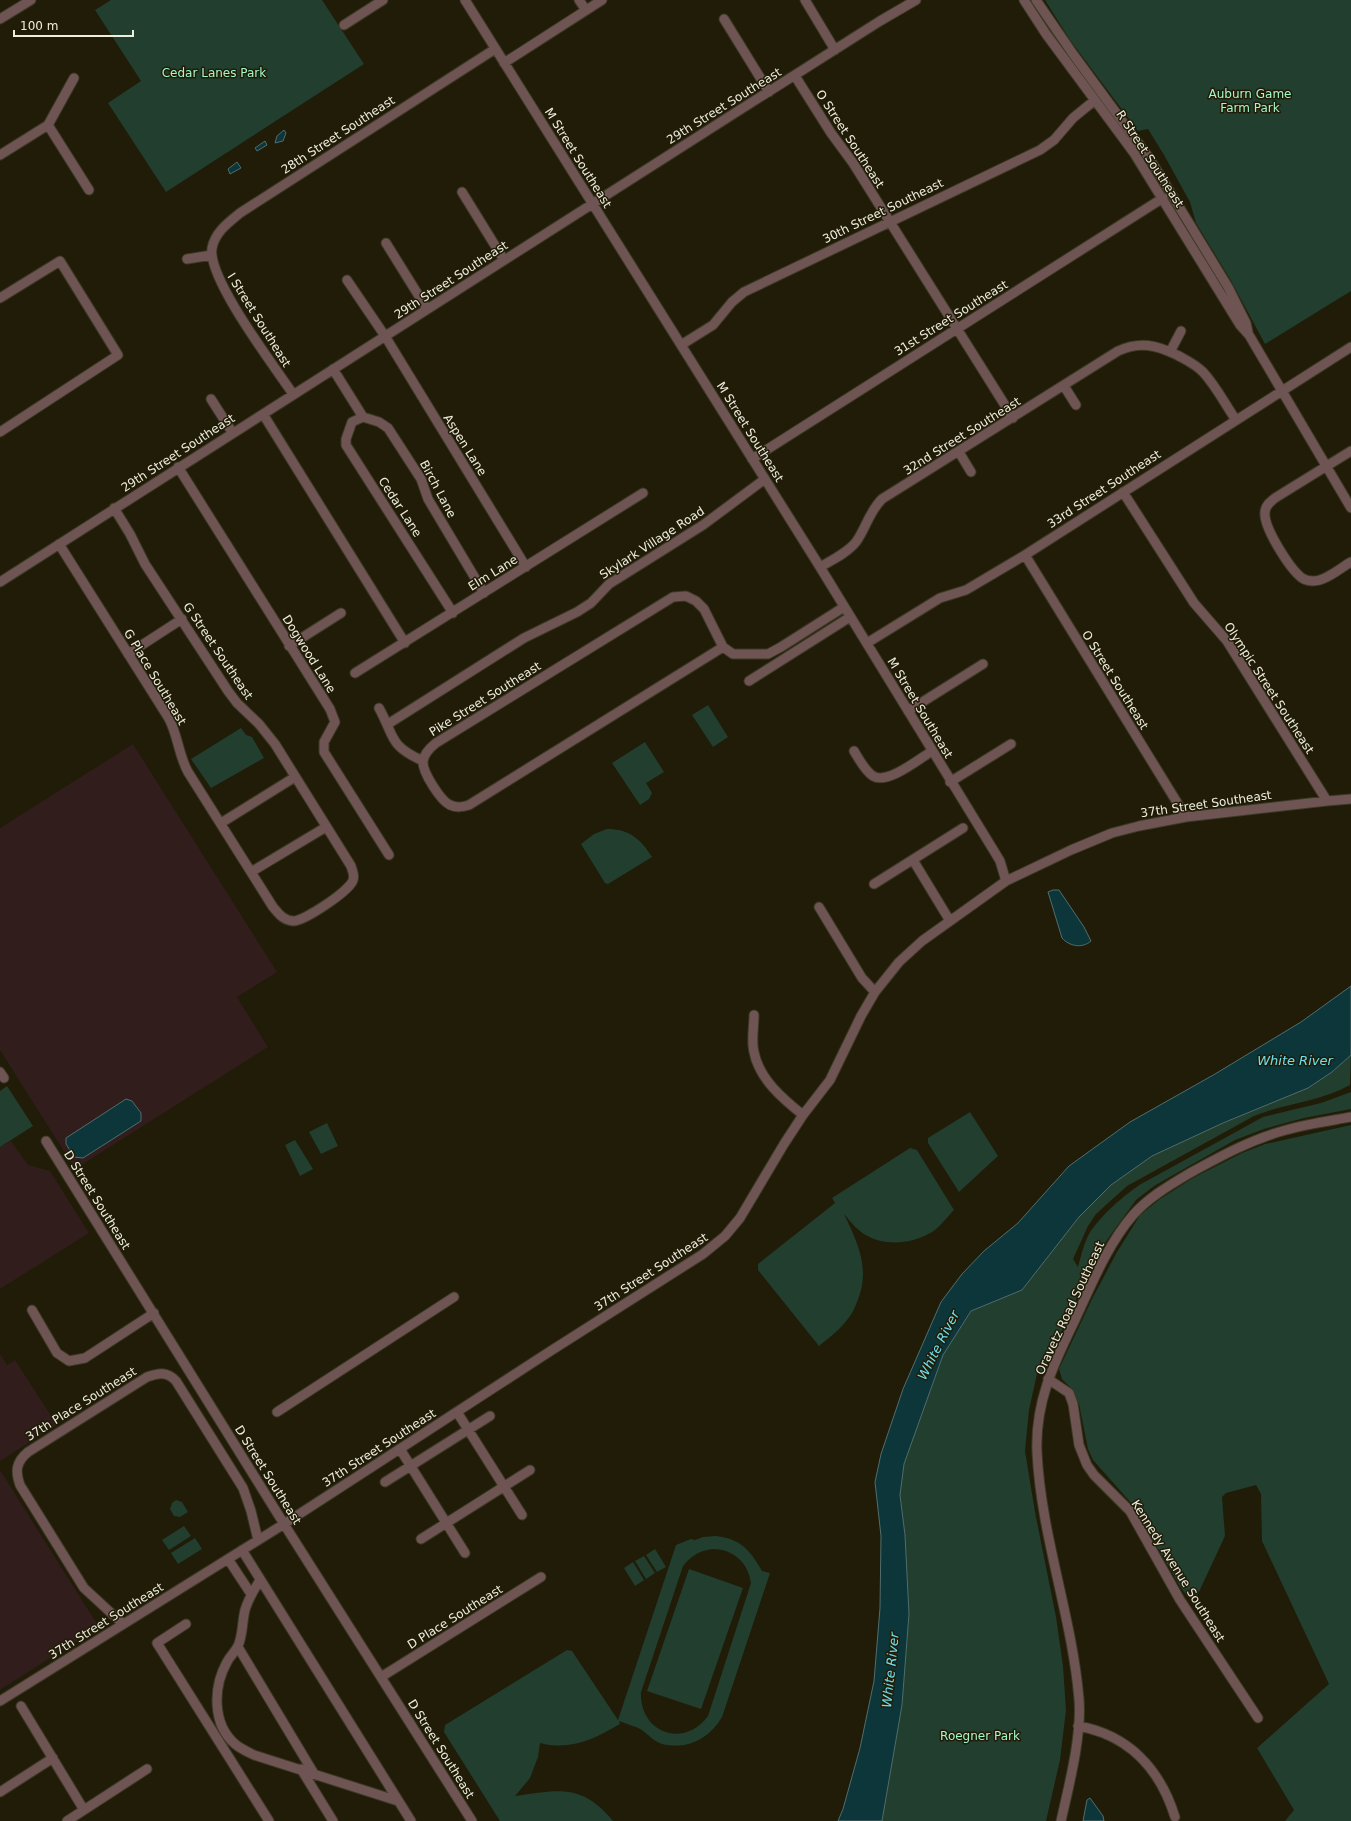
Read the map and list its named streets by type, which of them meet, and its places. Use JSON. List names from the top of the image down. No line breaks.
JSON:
{"streets":{"street":["29th Street Southeast","28th Street Southeast","O Street Southeast","M Street Southeast","R Street Southeast","30th Street Southeast","31st Street Southeast","I Street Southeast","32nd Street Southeast","Aspen Lane","Birch Lane","33rd Street Southeast","Cedar Lane","Skylark Village Road","Elm Lane","G Street Southeast","Dogwood Lane","G Place Southeast","Olympic Street Southeast","Pike Street Southeast","37th Street Southeast","D Street Southeast","Oravetz Road Southeast","37th Place Southeast","Kennedy Avenue Southeast","D Place Southeast"]},"crossings":[["29th Street Southeast","O Street Southeast"],["29th Street Southeast","M Street Southeast"],["29th Street Southeast","I Street Southeast"],["29th Street Southeast","Aspen Lane"],["29th Street Southeast","G Street Southeast"],["29th Street Southeast","Dogwood Lane"],["29th Street Southeast","G Place Southeast"],["28th Street Southeast","M Street Southeast"],["28th Street Southeast","I Street Southeast"],["O Street Southeast","30th Street Southeast"],["O Street Southeast","31st Street Southeast"],["O Street Southeast","32nd Street Southeast"],["O Street Southeast","33rd Street Southeast"],["O Street Southeast","37th Street Southeast"],["M Street Southeast","30th Street Southeast"],["M Street Southeast","31st Street Southeast"],["M Street Southeast","32nd Street Southeast"],["M Street Southeast","33rd Street Southeast"],["M Street Southeast","Skylark Village Road"],["M Street Southeast","37th Street Southeast"],["R Street Southeast","30th Street Southeast"],["R Street Southeast","31st Street Southeast"],["R Street Southeast","33rd Street Southeast"],["Aspen Lane","Elm Lane"],["Birch Lane","Cedar Lane"],["Birch Lane","Elm Lane"],["33rd Street Southeast","Olympic Street Southeast"],["Cedar Lane","Elm Lane"],["G Street Southeast","G Place Southeast"],["Olympic Street Southeast","37th Street Southeast"],["37th Street Southeast","D Street Southeast"],["37th Street Southeast","37th Place Southeast"],["D Street Southeast","D Place Southeast"],["Oravetz Road Southeast","Kennedy Avenue Southeast"]],"water":["White River"],"parks":["Cedar Lanes Park","Auburn Game Farm Park","Roegner Park"],"scale_bar":"100 m"}
